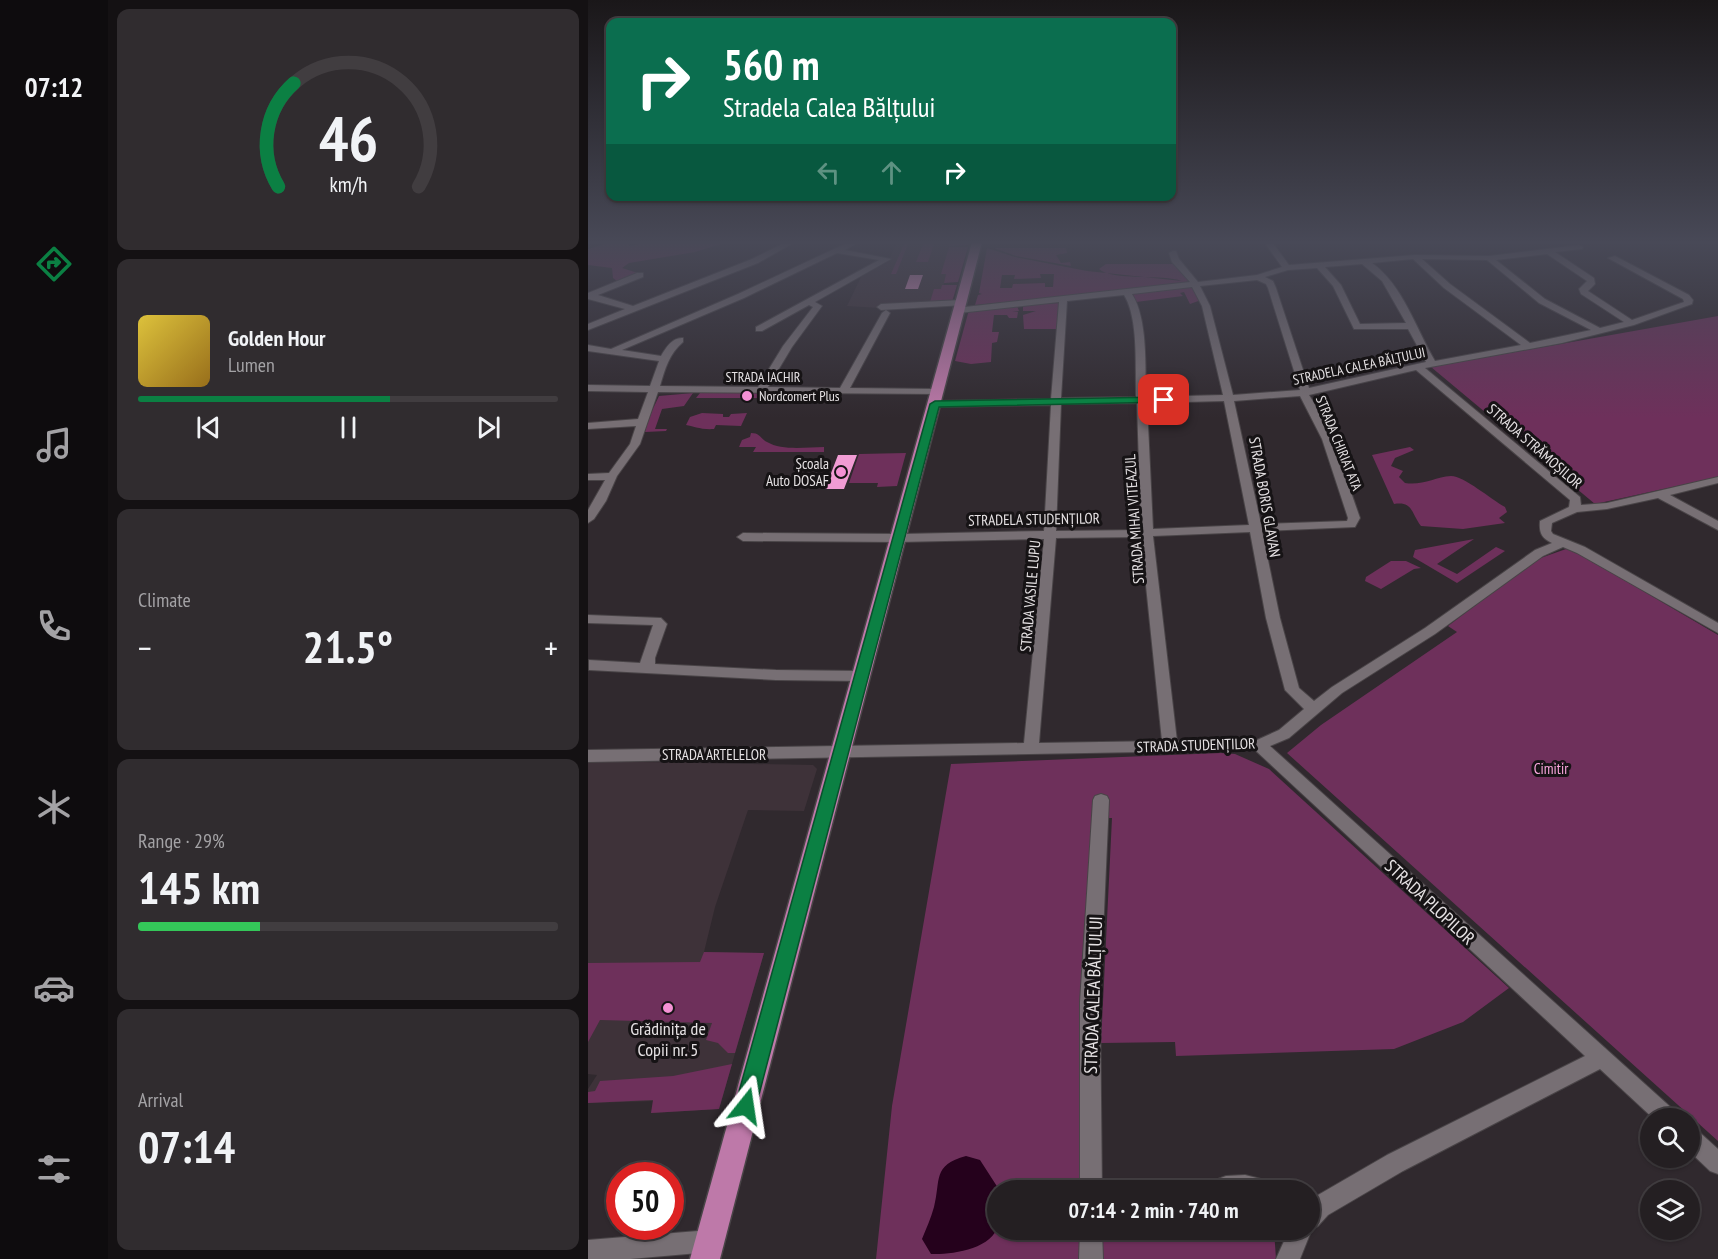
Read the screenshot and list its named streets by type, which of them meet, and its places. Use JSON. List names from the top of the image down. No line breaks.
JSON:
{"streets":{"street":["STRADELA CALEA BĂLȚULUI","STRADA IACHIR","STRADA CHIRIAT ATA","STRADA STRĂMOȘILOR","STRADA BORIS GLAVAN","STRADELA STUDENȚILOR","STRADA MIHAI VITEAZUL","STRADA VASILE LUPU","STRADA STUDENȚILOR","STRADA ARTELELOR","STRADA PLOPILOR","STRADA CALEA BĂLȚULUI"]},"crossings":[["STRADELA CALEA BĂLȚULUI","STRADA IACHIR"],["STRADELA CALEA BĂLȚULUI","STRADA CHIRIAT ATA"],["STRADELA CALEA BĂLȚULUI","STRADA STRĂMOȘILOR"],["STRADELA CALEA BĂLȚULUI","STRADA BORIS GLAVAN"],["STRADELA CALEA BĂLȚULUI","STRADA MIHAI VITEAZUL"],["STRADELA CALEA BĂLȚULUI","STRADA VASILE LUPU"],["STRADA CHIRIAT ATA","STRADELA STUDENȚILOR"],["STRADA STRĂMOȘILOR","STRADA STUDENȚILOR"],["STRADA BORIS GLAVAN","STRADELA STUDENȚILOR"],["STRADA BORIS GLAVAN","STRADA STUDENȚILOR"],["STRADELA STUDENȚILOR","STRADA MIHAI VITEAZUL"],["STRADELA STUDENȚILOR","STRADA VASILE LUPU"],["STRADA MIHAI VITEAZUL","STRADA STUDENȚILOR"],["STRADA VASILE LUPU","STRADA STUDENȚILOR"],["STRADA STUDENȚILOR","STRADA ARTELELOR"],["STRADA STUDENȚILOR","STRADA PLOPILOR"]],"parks":["Cimitir"],"places":["Nordcomert Plus","Școala Auto DOSAF","Grădinița de Copii nr. 5"],"page":{"tabs":"07:12","turn":["560 m","Stradela Calea Bălțului"],"song":["Golden Hour","Lumen"],"tile":["Climate",["Range · 29%","145 km"],["Arrival","07:14"]],"heat":["−","21.5°","+"],"limit":"50","trip":"07:14 · 2 min · 740 m","gauge":["46","km/h"]}}
